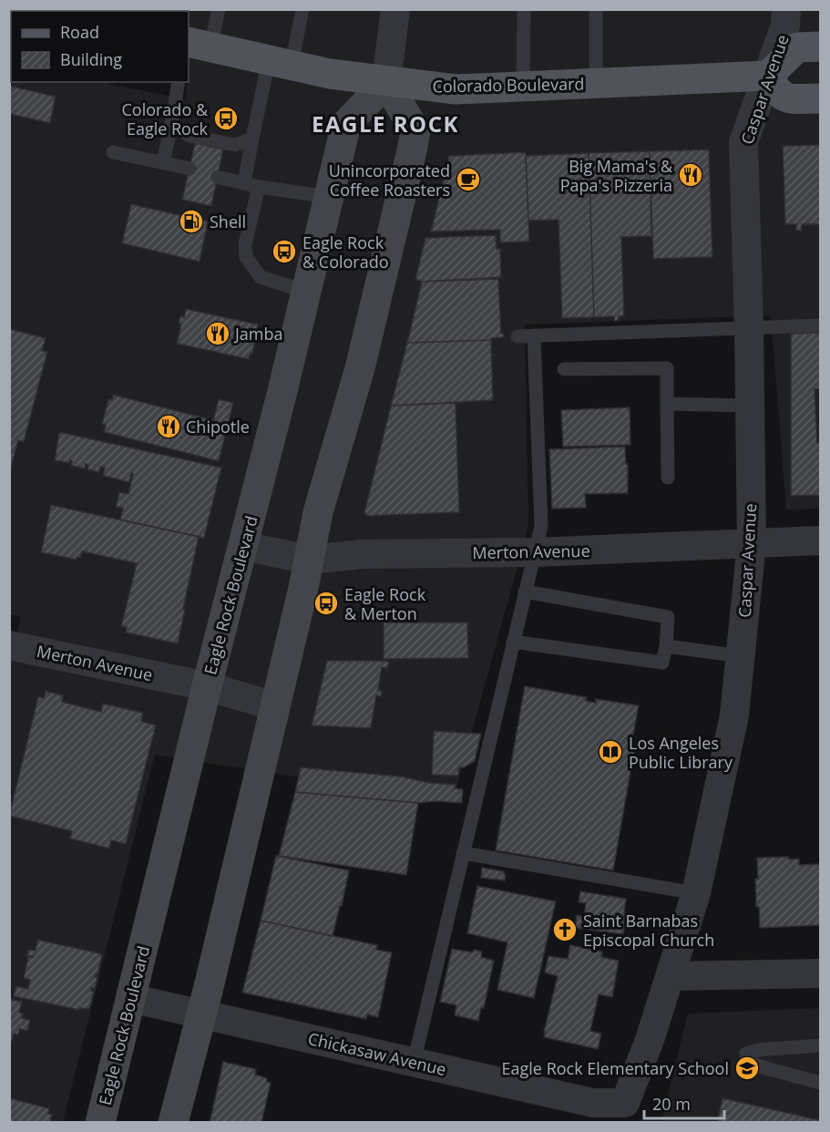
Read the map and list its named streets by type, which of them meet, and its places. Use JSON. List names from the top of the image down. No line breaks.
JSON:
{"streets":{"main road":["Colorado Boulevard","Eagle Rock Boulevard"],"street":["Caspar Avenue","Merton Avenue","Chickasaw Avenue"]},"crossings":[["Colorado Boulevard","Caspar Avenue"],["Colorado Boulevard","Eagle Rock Boulevard"],["Caspar Avenue","Merton Avenue"],["Caspar Avenue","Chickasaw Avenue"],["Merton Avenue","Eagle Rock Boulevard"],["Eagle Rock Boulevard","Chickasaw Avenue"]],"districts":["EAGLE ROCK"],"places":{"bus stop":["Colorado & Eagle Rock","Eagle Rock & Colorado","Eagle Rock & Merton"],"restaurant":["Big Mama's & Papa's Pizzeria","Jamba","Chipotle"],"cafe":["Unincorporated Coffee Roasters"],"fuel station":["Shell"],"library":["Los Angeles Public Library"],"church":["Saint Barnabas Episcopal Church"],"school or university":["Eagle Rock Elementary School"]},"legend":["Road","Building"],"scale_bar":"20 m"}
